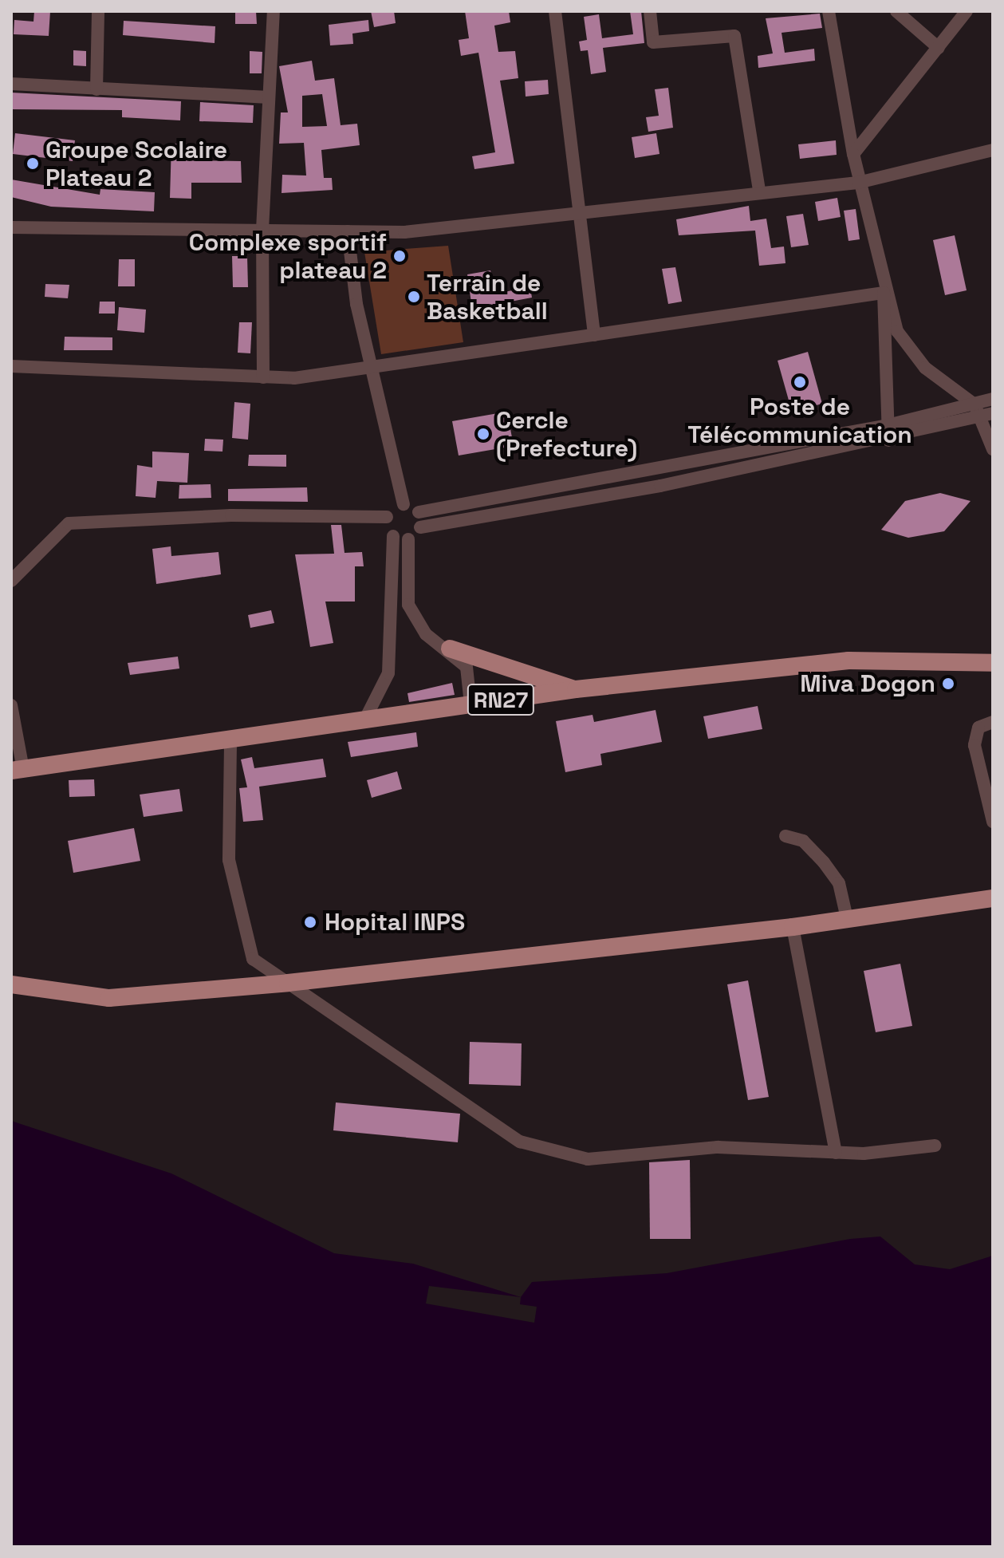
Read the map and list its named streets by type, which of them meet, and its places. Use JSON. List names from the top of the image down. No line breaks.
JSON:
{"streets":{"main road":["RN27"]},"places":["Groupe Scolaire Plateau 2","Complexe sportif plateau 2","Terrain de Basketball","Poste de Télécommunication","Cercle (Prefecture)","Miva Dogon","Hopital INPS"]}
